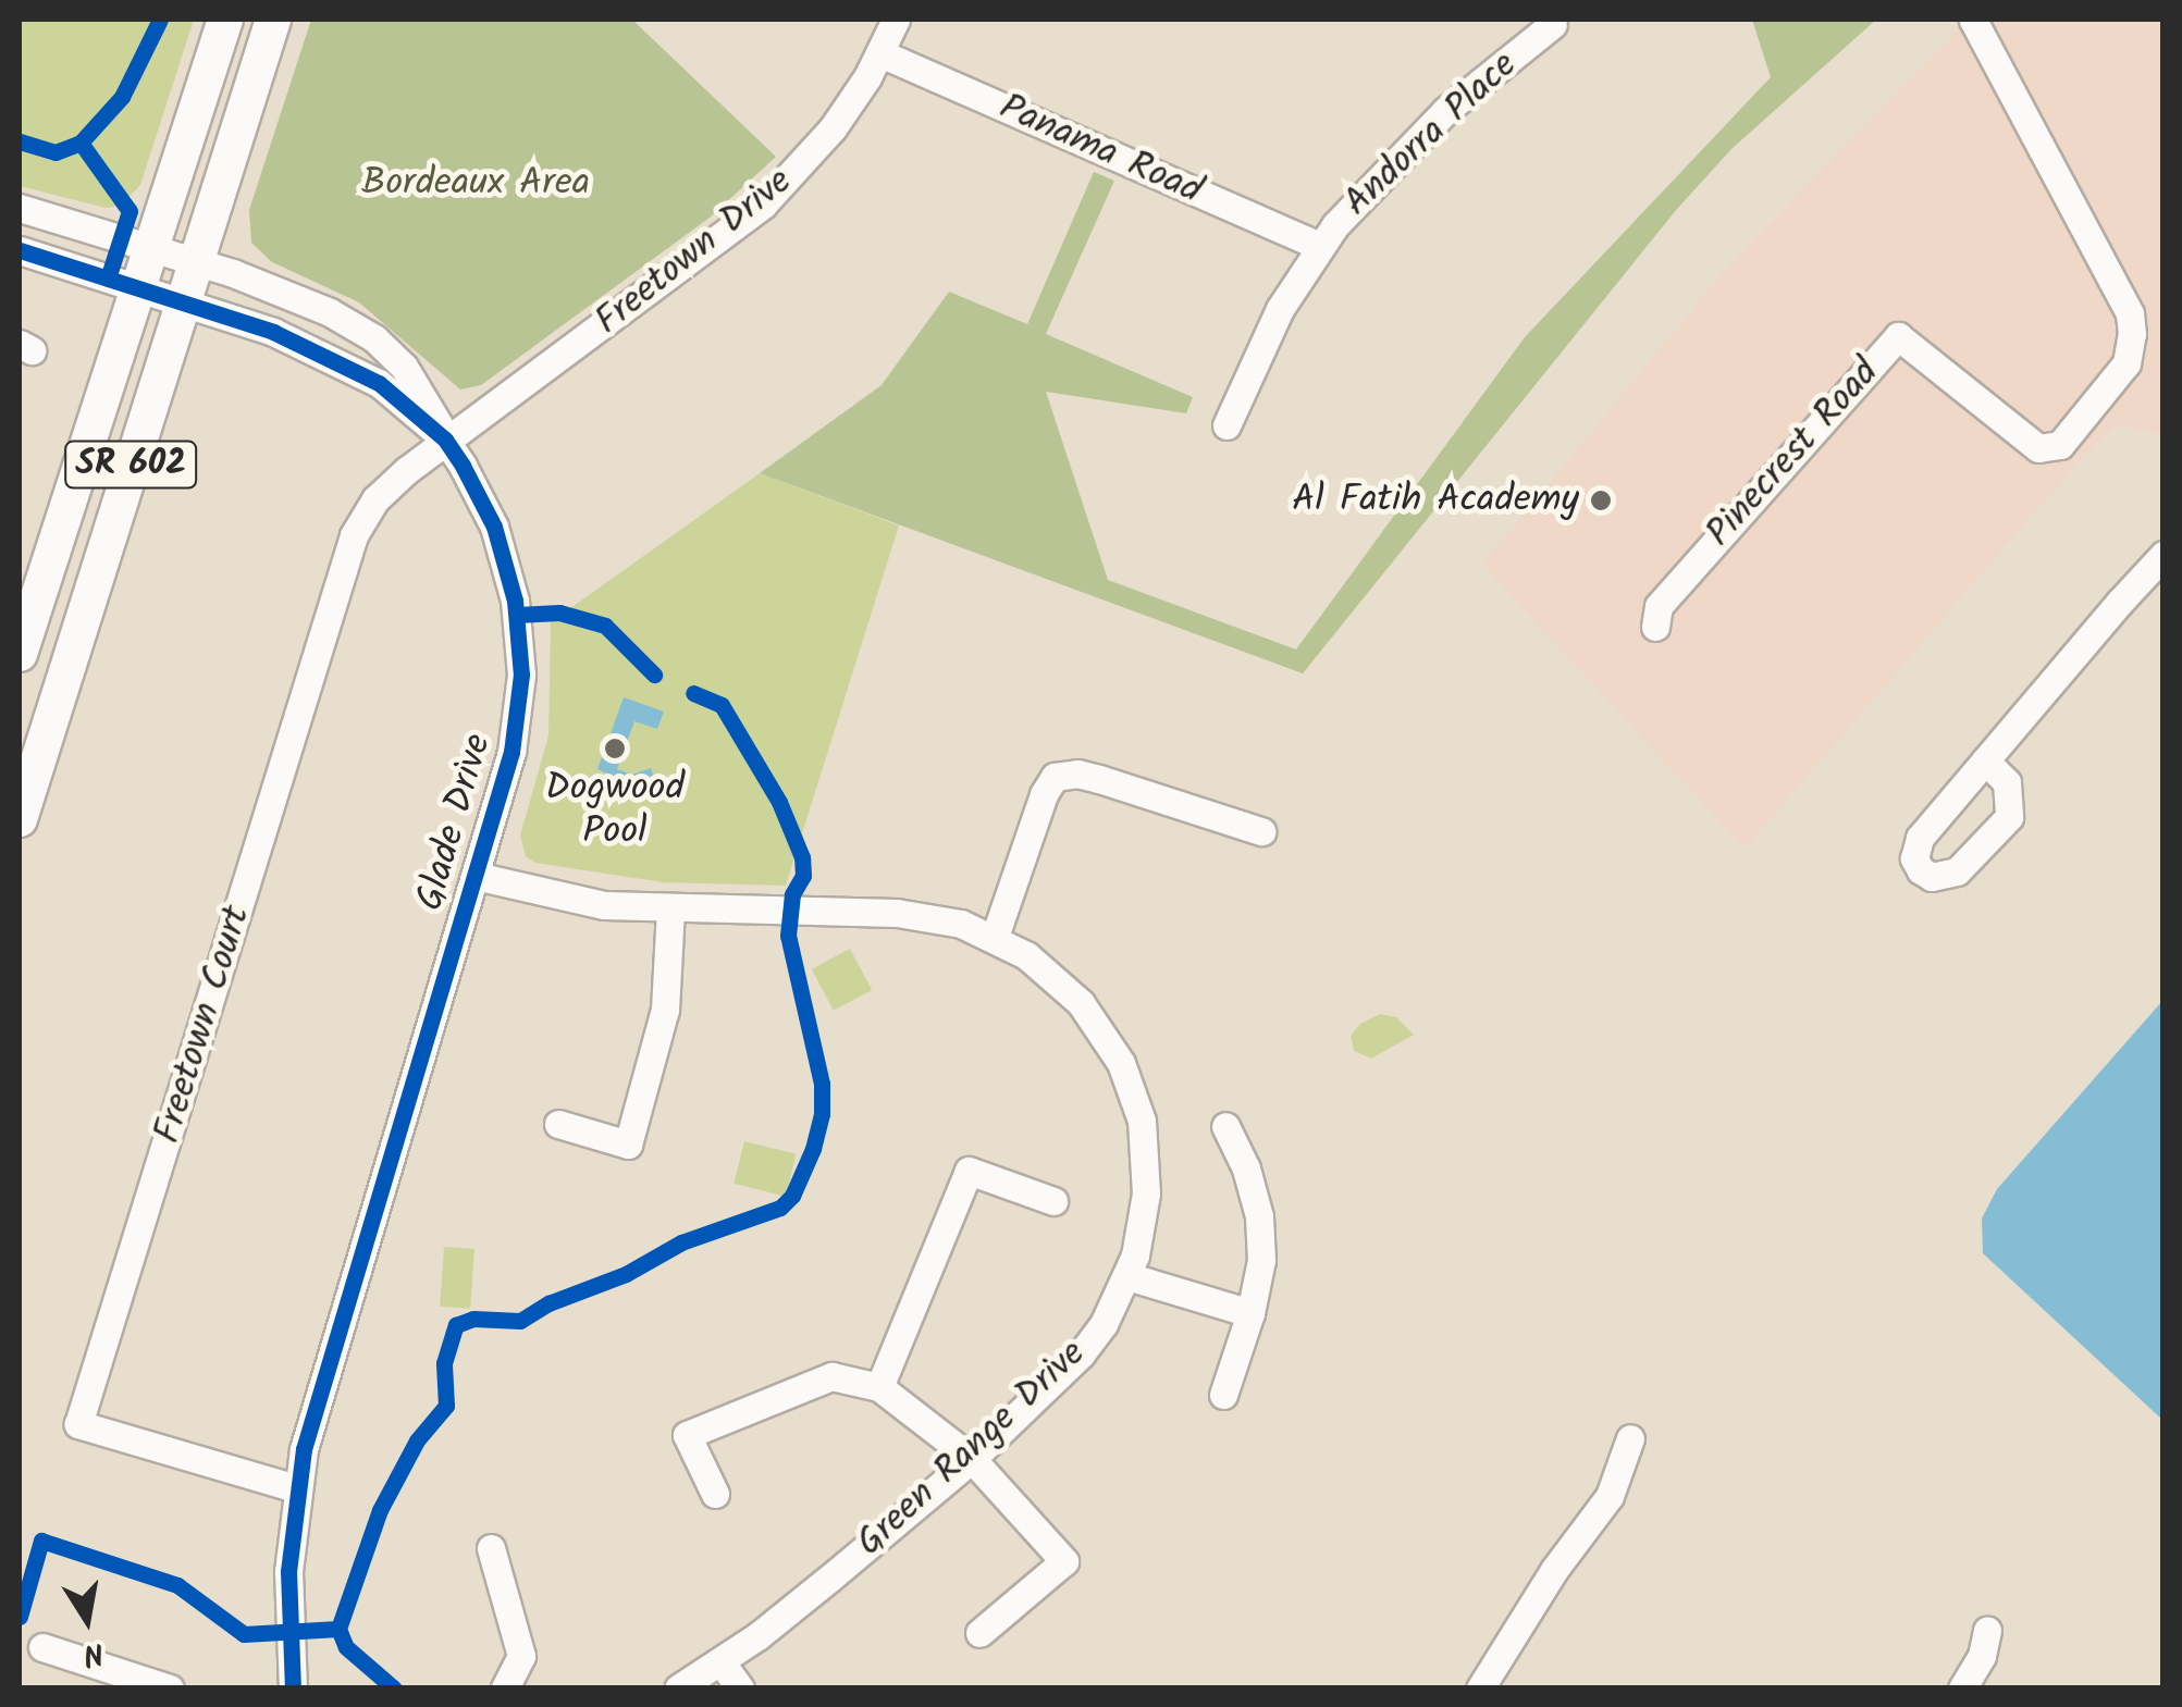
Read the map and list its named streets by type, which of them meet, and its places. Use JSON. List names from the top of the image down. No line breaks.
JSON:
{"streets":{"main road":["SR 602"],"street":["Andorra Place","Panama Road","Freetown Drive","Pinecrest Road","Glade Drive","Freetown Court","Green Range Drive"]},"crossings":[["Andorra Place","Panama Road"],["Panama Road","Freetown Drive"],["Freetown Drive","Glade Drive"],["Freetown Drive","Freetown Court"],["SR 602","Glade Drive"],["Glade Drive","Freetown Court"],["Glade Drive","Green Range Drive"]],"parks":["Bordeaux Area"],"places":["Al Fatih Academy","Dogwood Pool"],"north":"bottom"}
